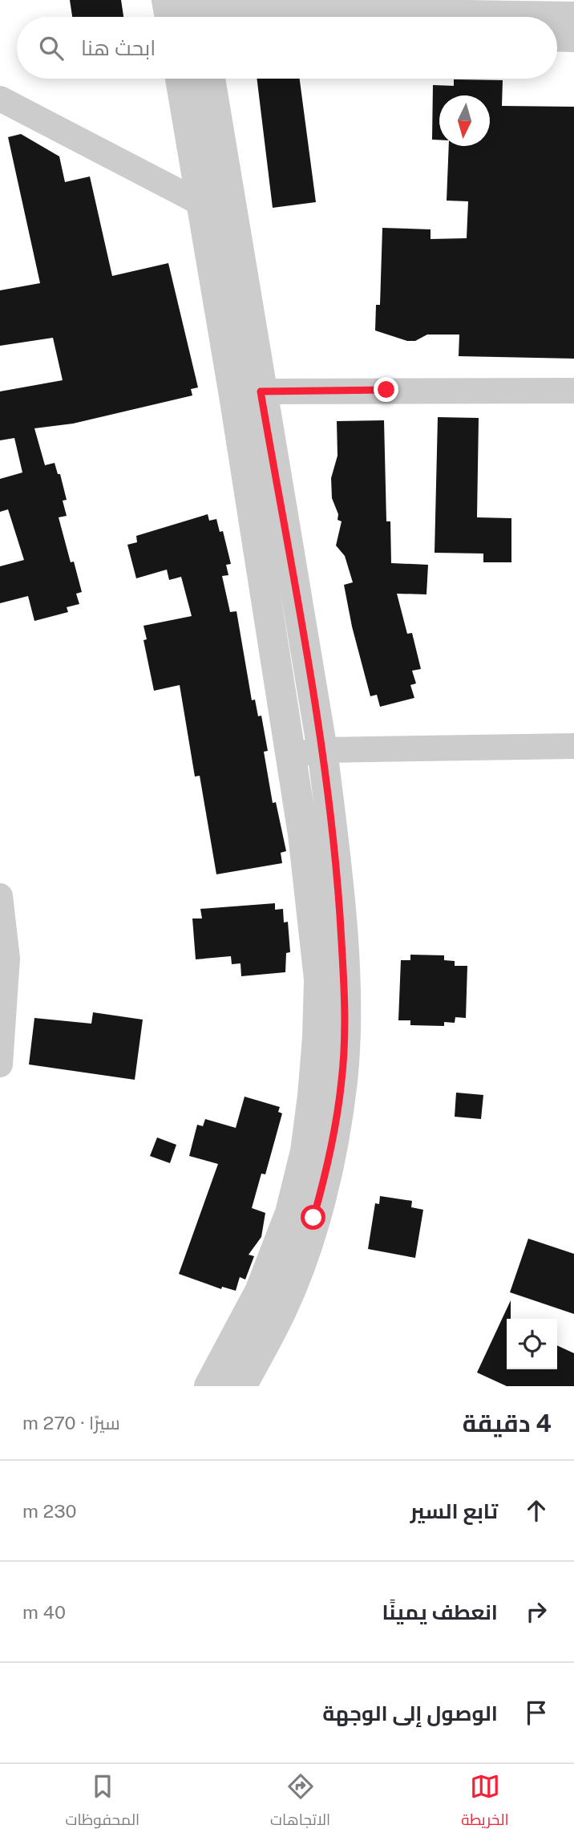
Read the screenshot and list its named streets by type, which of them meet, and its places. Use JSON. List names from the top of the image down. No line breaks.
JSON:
{"north":"bottom","page":{"search":"ابحث هنا","heading":["4 دقيقة","سيرًا · 270 m"],"list":[["تابع السير","230 m"],["انعطف يمينًا","40 m"],"الوصول إلى الوجهة"],"nav":["الخريطة","الاتجاهات","المحفوظات"]}}
